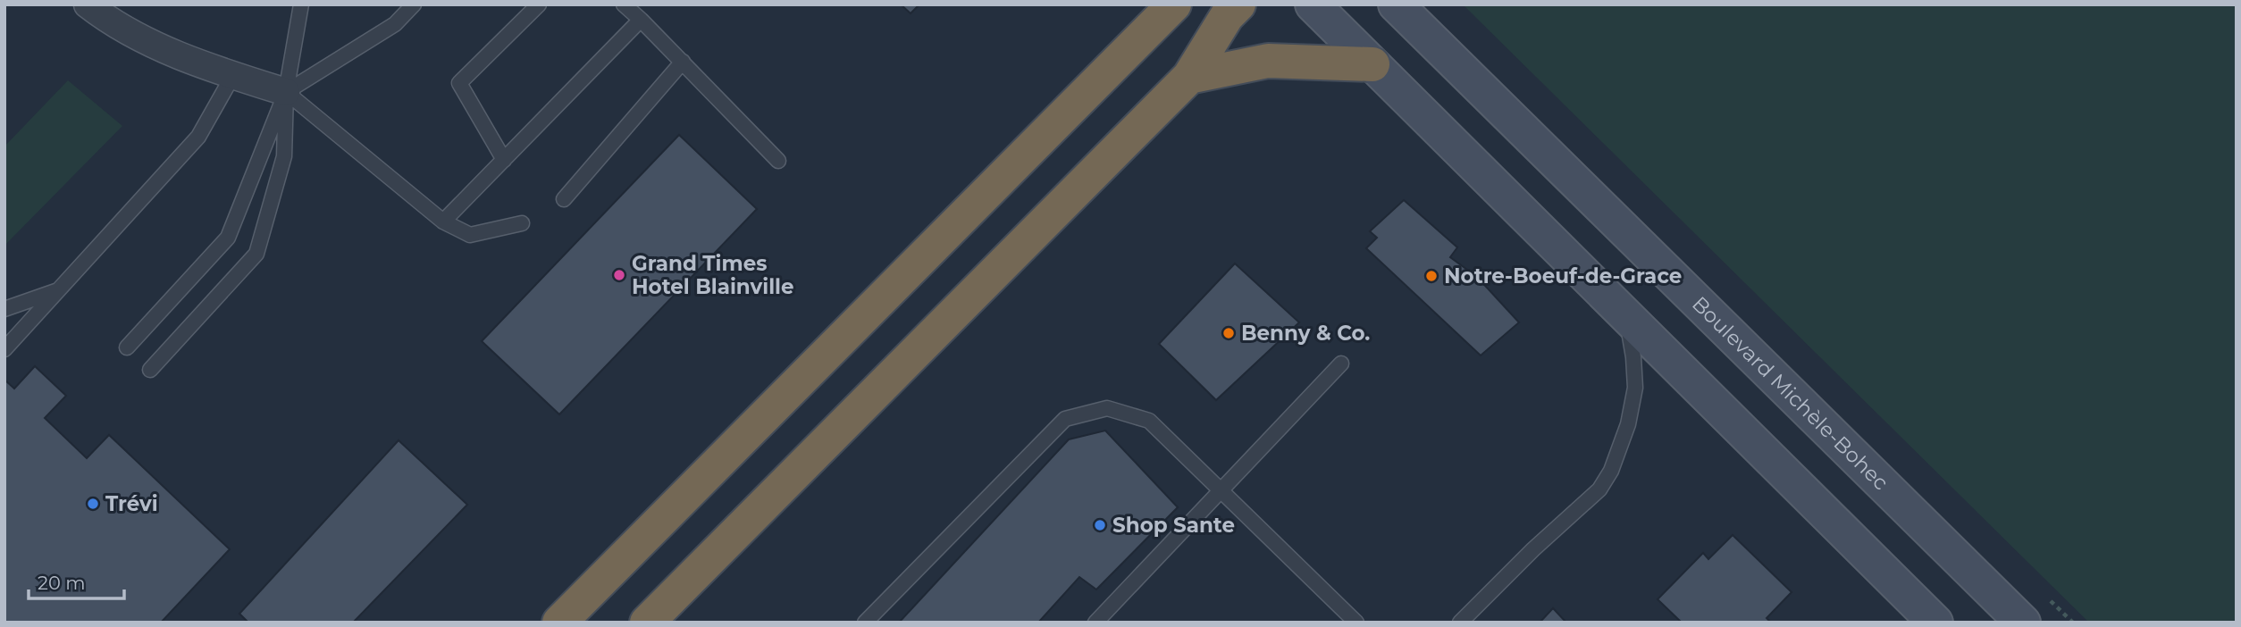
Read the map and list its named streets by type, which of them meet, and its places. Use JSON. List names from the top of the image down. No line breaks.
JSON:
{"streets":{"street":["Boulevard Michèle-Bohec"]},"places":["Grand Times Hotel Blainville","Notre-Boeuf-de-Grace","Benny & Co.","Trévi","Shop Sante"],"scale_bar":"20 m"}
